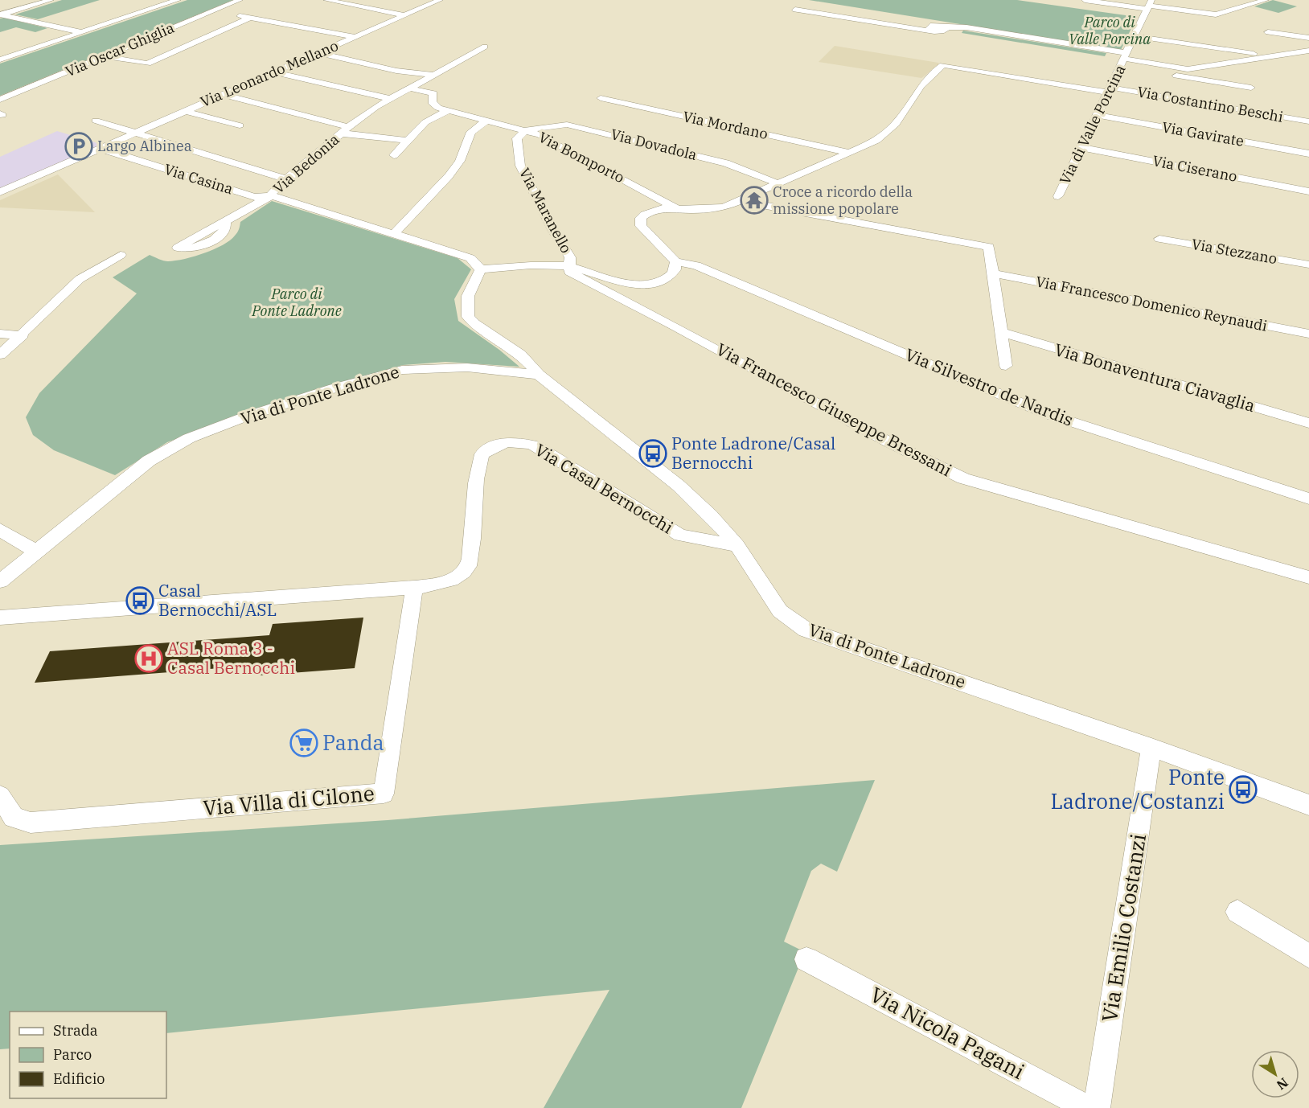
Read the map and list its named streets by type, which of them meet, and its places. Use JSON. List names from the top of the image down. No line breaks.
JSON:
{"streets":{"street":["Via Oscar Ghiglia","Via Leonardo Mellano","Via Costantino Beschi","Via di Valle Porcina","Via Mordano","Via Gavirate","Via Dovadola","Via Bomporto","Via Bedonia","Via Ciserano","Via Casina","Via Maranello","Via Stezzano","Via Francesco Domenico Reynaudi","Via Bonaventura Ciavaglia","Via Silvestro de Nardis","Via di Ponte Ladrone","Via Francesco Giuseppe Bressani","Via Casal Bernocchi","Via Villa di Cilone","Via Emilio Costanzi","Via Nicola Pagani"]},"crossings":[["Via Leonardo Mellano","Via Casina"],["Via Costantino Beschi","Via di Valle Porcina"],["Via Costantino Beschi","Via Mordano"],["Via di Valle Porcina","Via Gavirate"],["Via di Valle Porcina","Via Ciserano"],["Via Dovadola","Via Bomporto"],["Via Dovadola","Via Maranello"],["Via Bomporto","Via Maranello"],["Via Bedonia","Via Casina"],["Via Maranello","Via Francesco Giuseppe Bressani"],["Via di Ponte Ladrone","Via Casal Bernocchi"],["Via di Ponte Ladrone","Via Emilio Costanzi"],["Via Casal Bernocchi","Via Villa di Cilone"]],"parks":["Parco di Valle Porcina","Parco di Ponte Ladrone"],"places":{"parking":["Largo Albinea"],"temple":["Croce a ricordo della missione popolare"],"bus stop":["Ponte Ladrone/Casal Bernocchi","Casal Bernocchi/ASL","Ponte Ladrone/Costanzi"],"hospital":["ASL Roma 3 - Casal Bernocchi"],"supermarket":["Panda"]},"legend":["Strada","Parco","Edificio"],"north":"bottom right"}
